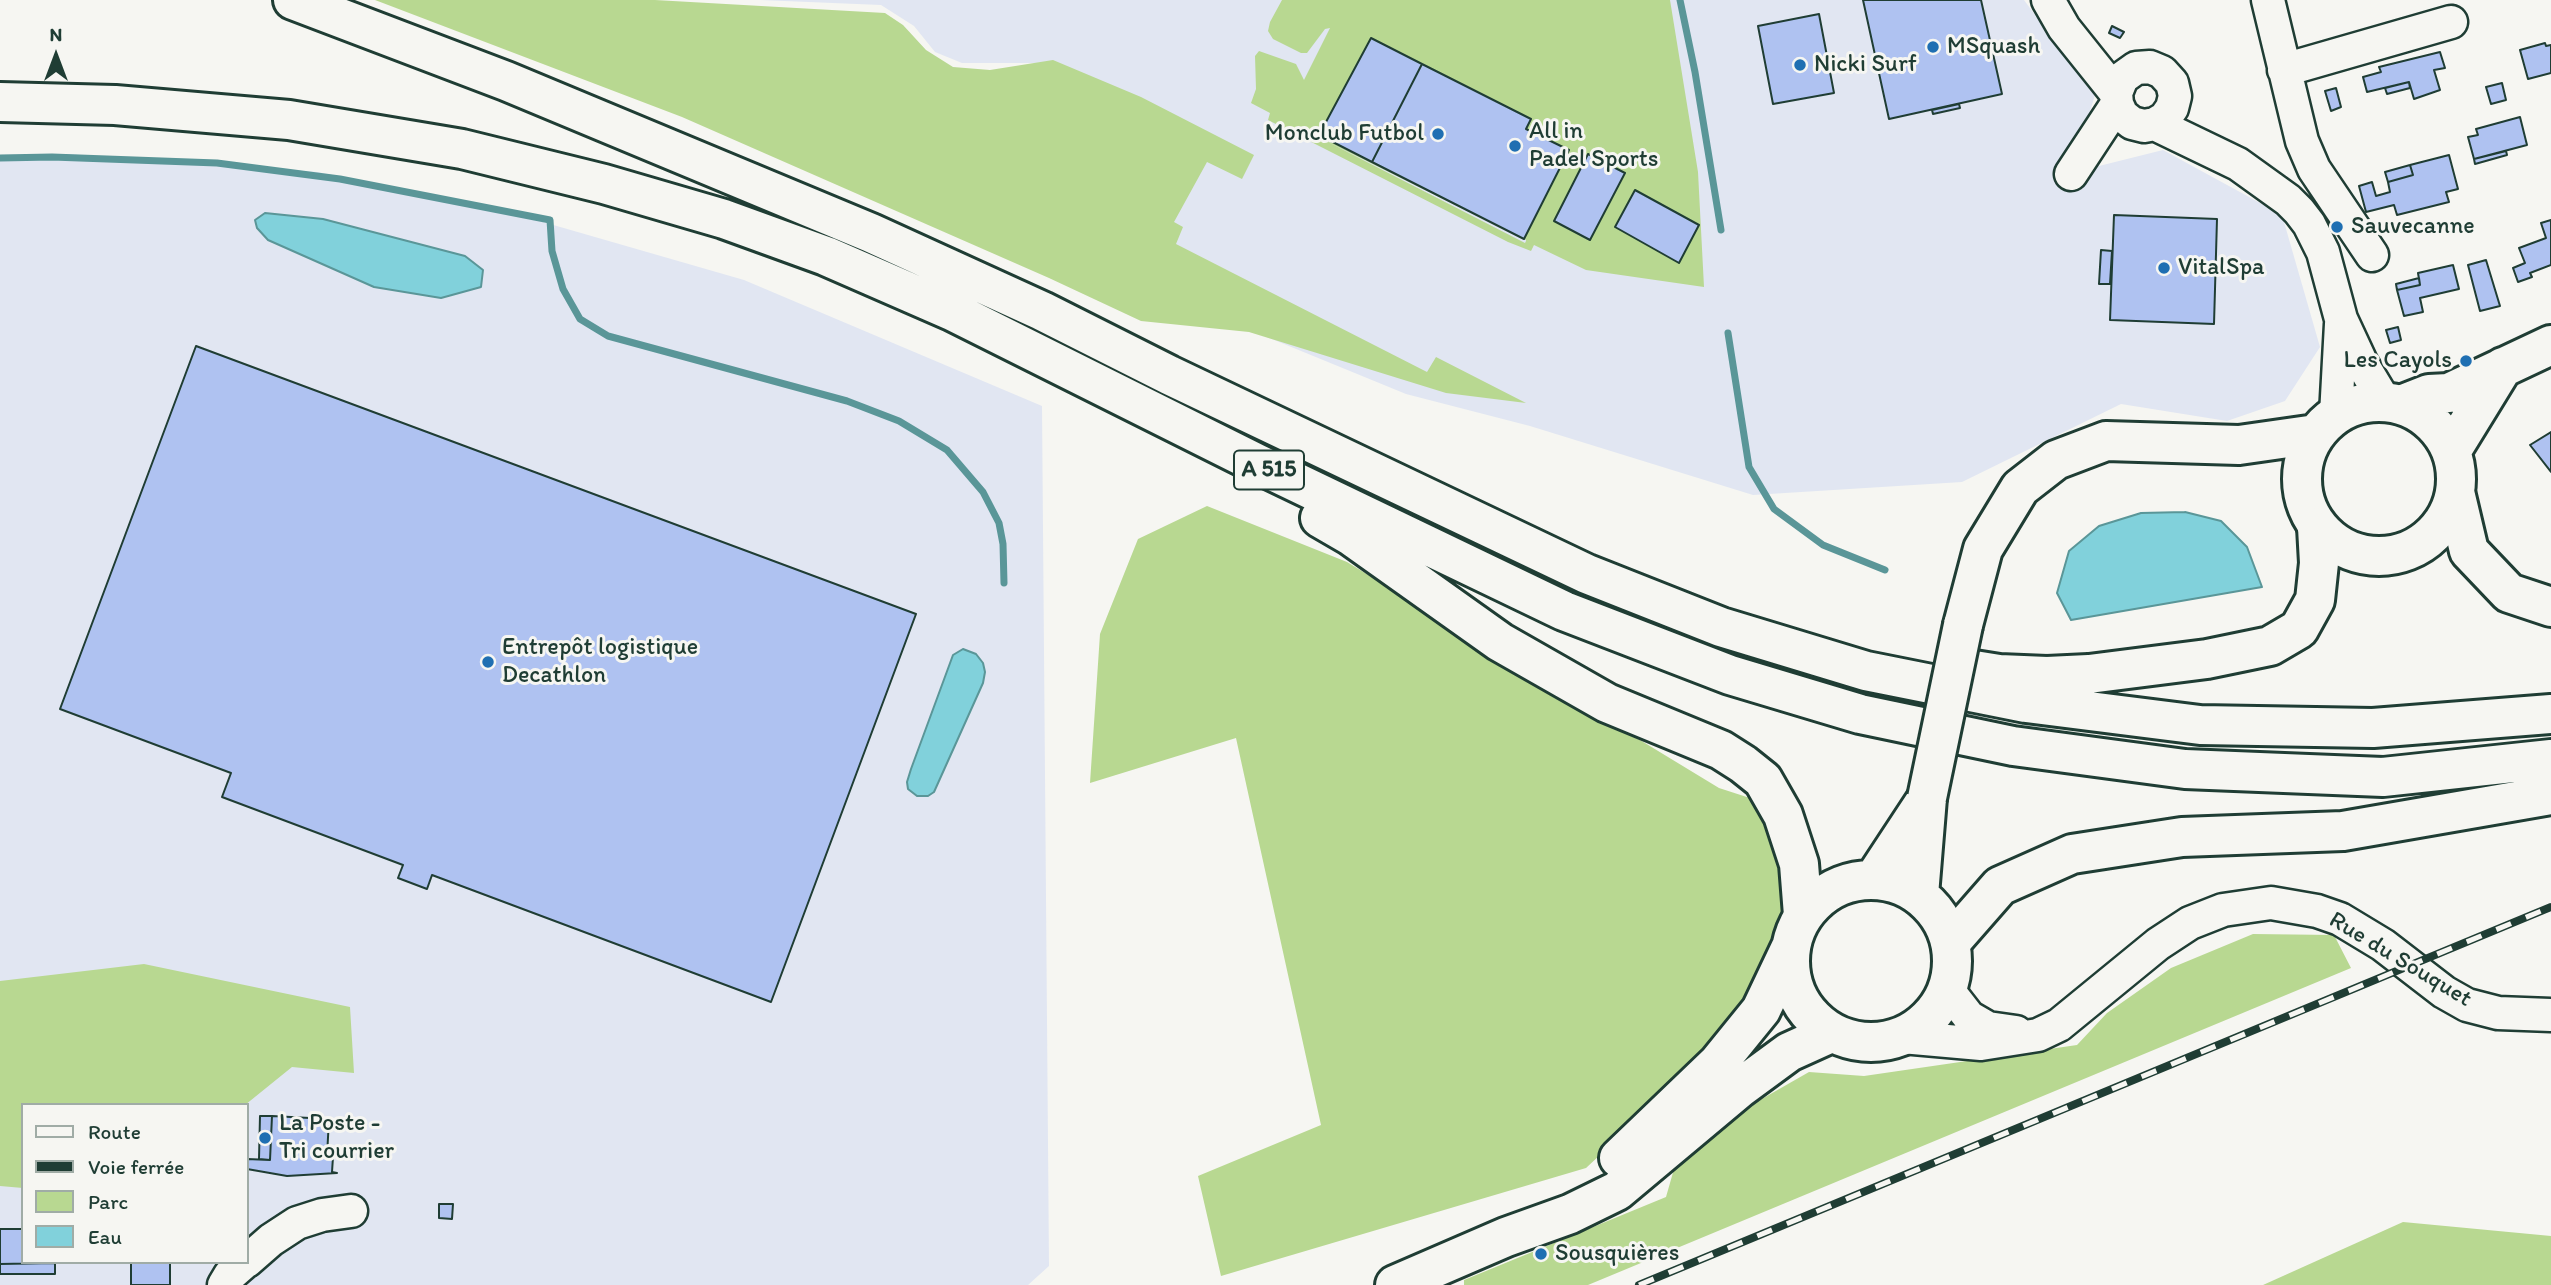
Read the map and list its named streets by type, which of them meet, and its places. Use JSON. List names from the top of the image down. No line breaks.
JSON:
{"streets":{"main road":["A 515"],"street":["Rue du Souquet"]},"places":["MSquash","Nicki Surf","Monclub Futbol","All in Padel Sports","Sauvecanne","VitalSpa","Les Cayols","Entrepôt logistique Decathlon","La Poste - Tri courrier","Sousquières"],"legend":["Route","Voie ferrée","Parc","Eau"],"north":"top"}
